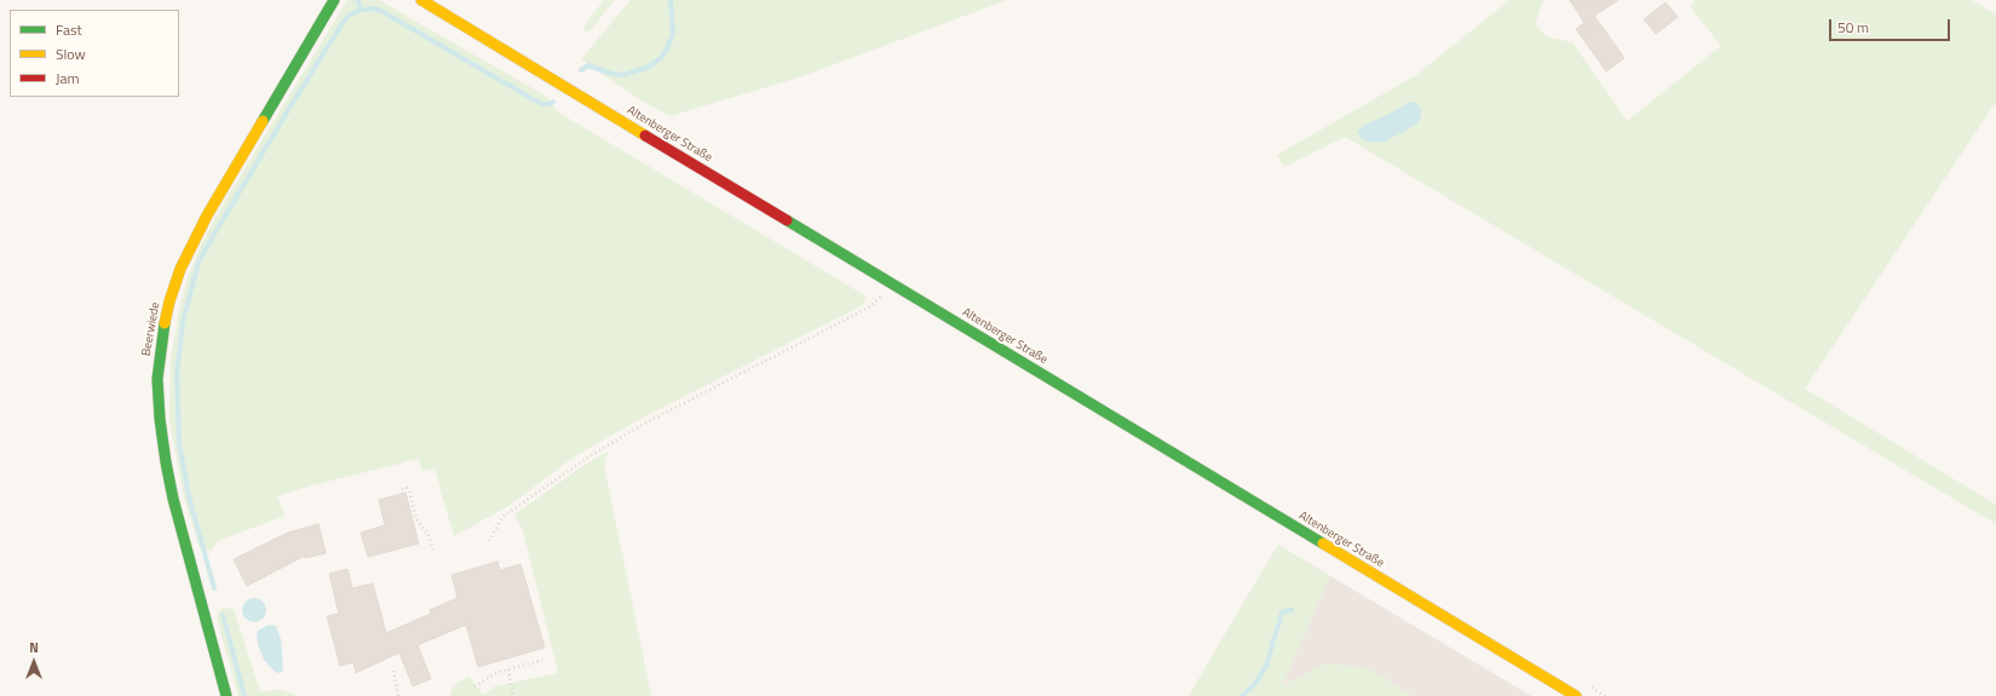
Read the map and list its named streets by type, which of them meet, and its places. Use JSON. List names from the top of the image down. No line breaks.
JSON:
{"streets":{"main road":["Altenberger Straße","Beerwiede"]},"legend":["Fast","Slow","Jam"],"scale_bar":"50 m","north":"top"}
